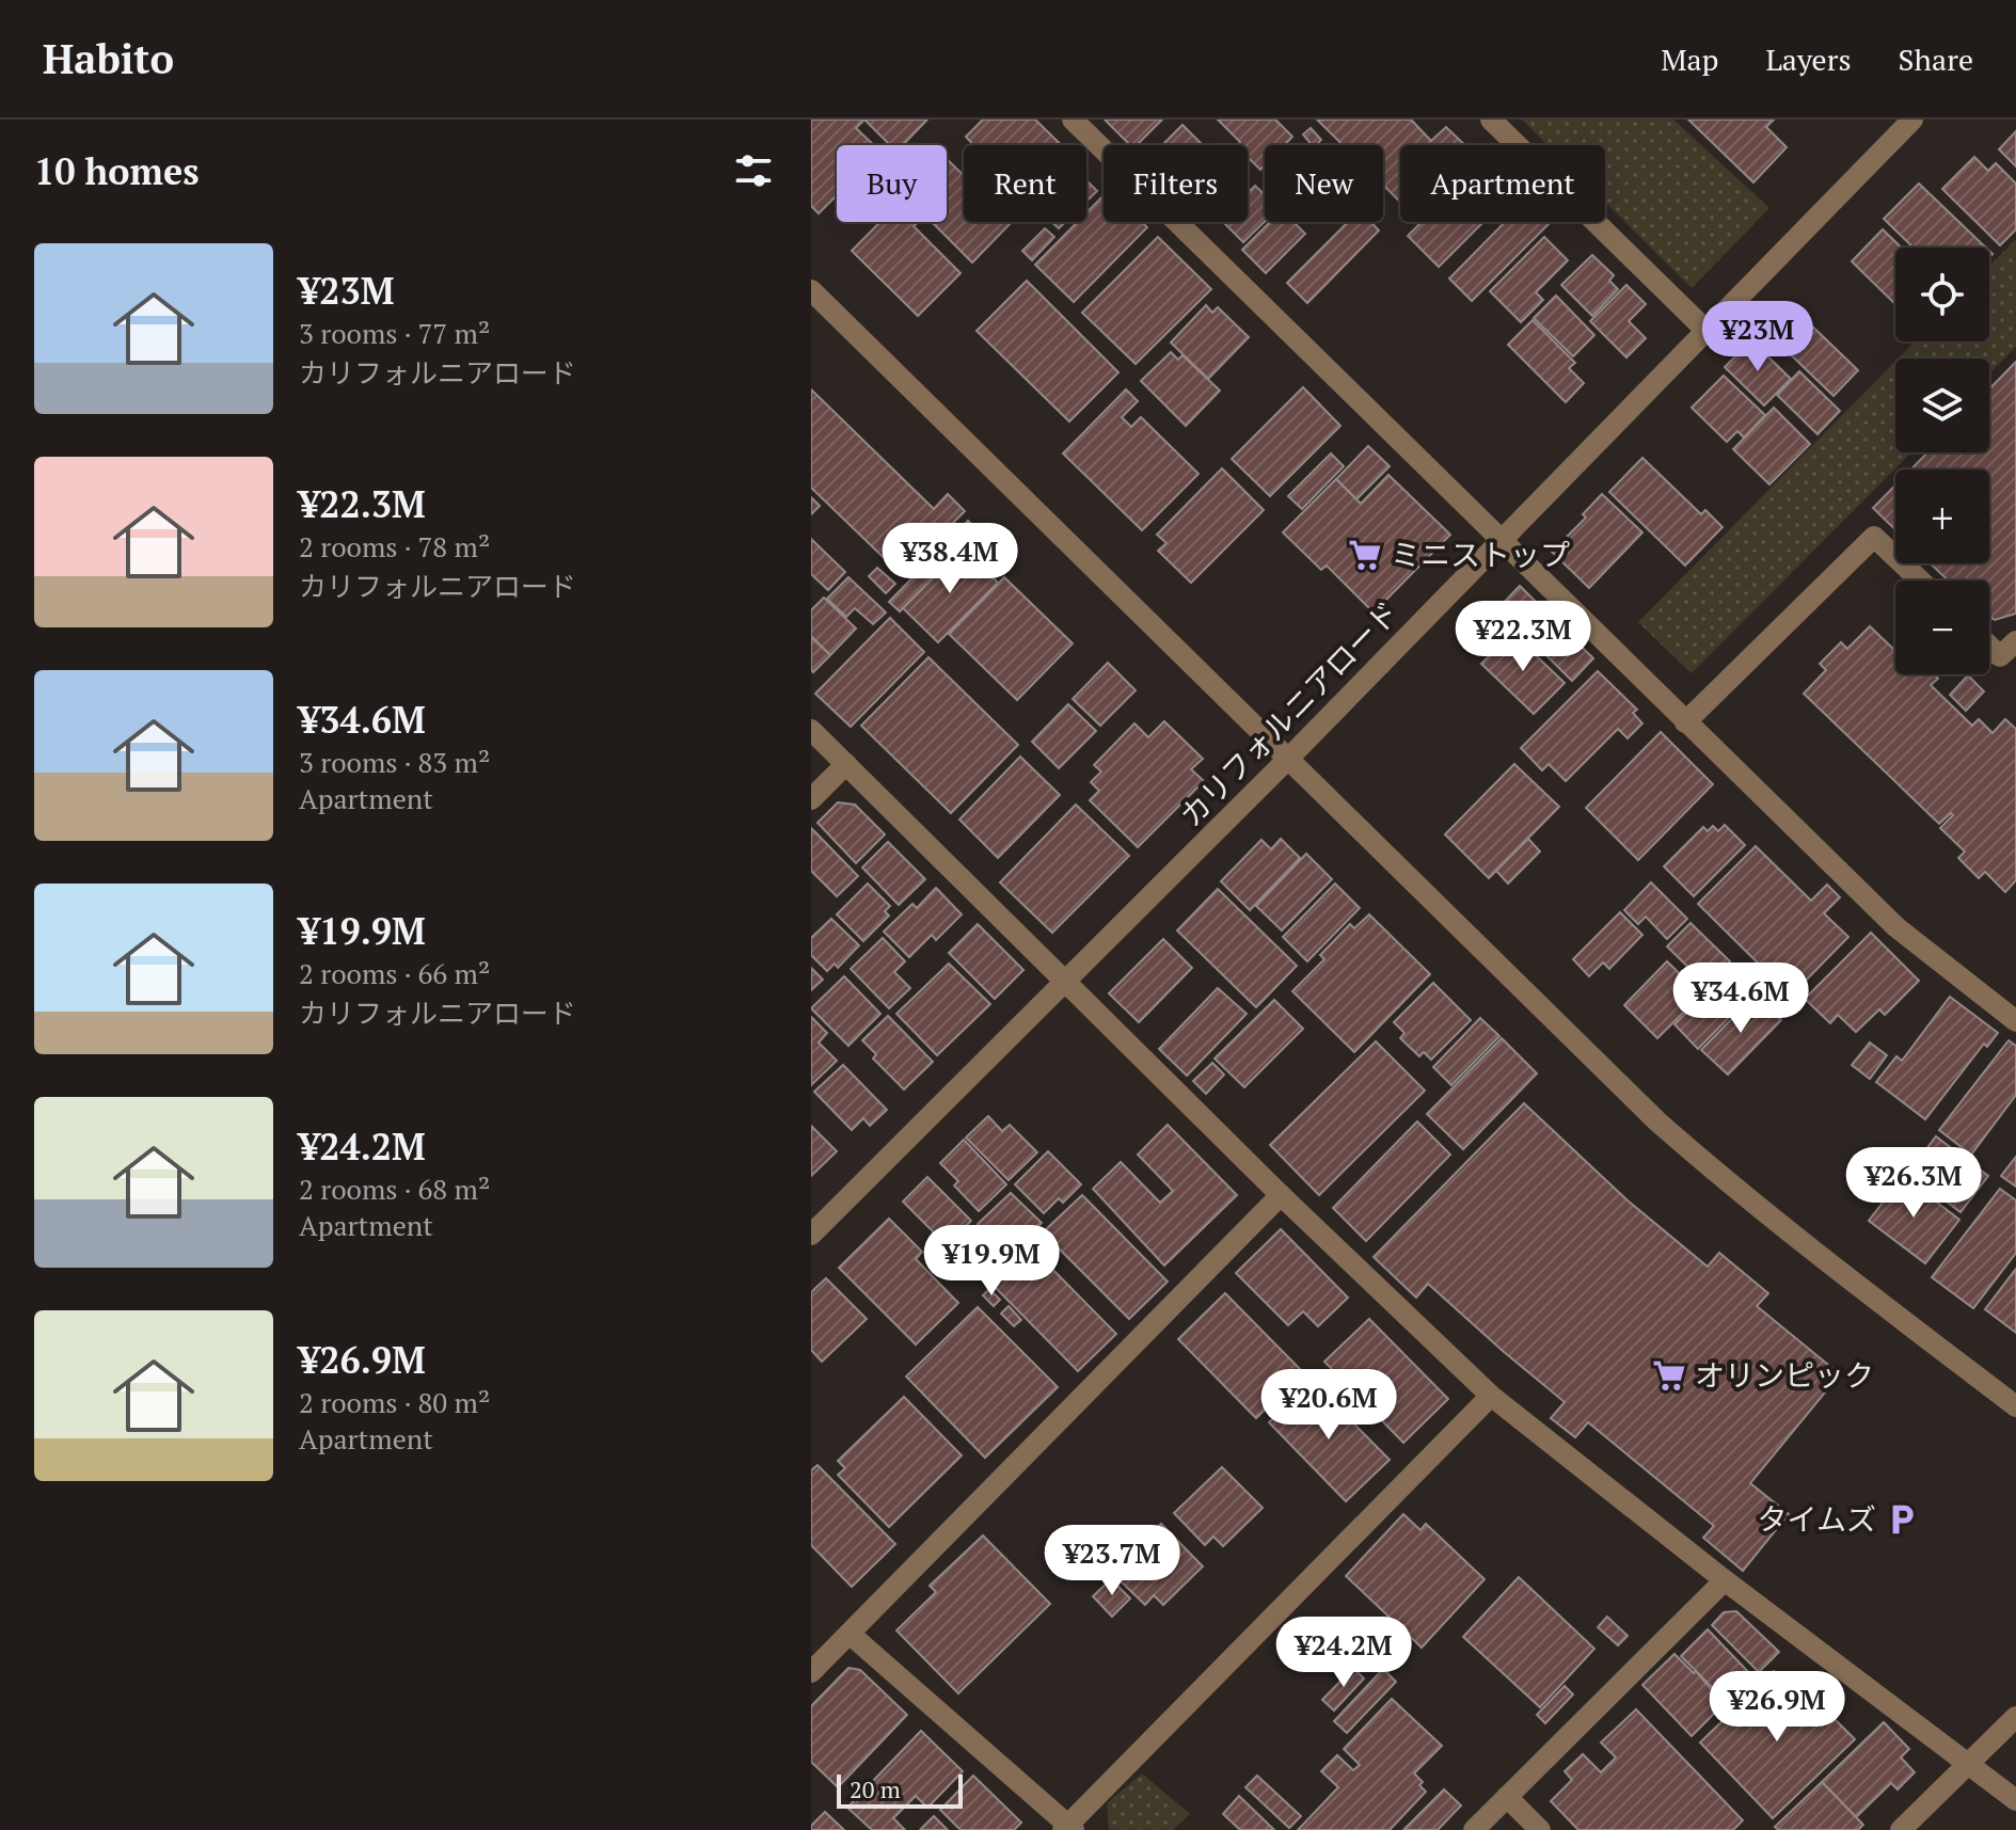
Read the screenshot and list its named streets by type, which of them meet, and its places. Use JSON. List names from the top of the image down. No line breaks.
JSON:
{"streets":{"street":["カリフォルニアロード"]},"places":{"supermarket":["ミニストップ","オリンピック"],"parking":["タイムズ"]},"scale_bar":"20 m","page":{"header":"Habito","nav":["Map","Layers","Share"],"heading":"10 homes","chip":["Buy","Rent","Filters","New","Apartment"],"list":[{"name":"¥23M","note":"3 rooms · 77 m² · カリフォルニアロード"},{"name":"¥22.3M","note":"2 rooms · 78 m² · カリフォルニアロード"},{"name":"¥34.6M","note":"3 rooms · 83 m² · Apartment"},{"name":"¥19.9M","note":"2 rooms · 66 m² · カリフォルニアロード"},{"name":"¥24.2M","note":"2 rooms · 68 m² · Apartment"},{"name":"¥26.9M","note":"2 rooms · 80 m² · Apartment"}],"map_buttons":["+","−"],"price":["¥23M","¥38.4M","¥22.3M","¥34.6M","¥26.3M","¥19.9M","¥20.6M","¥23.7M","¥24.2M","¥26.9M"],"scale":"20 m"}}
